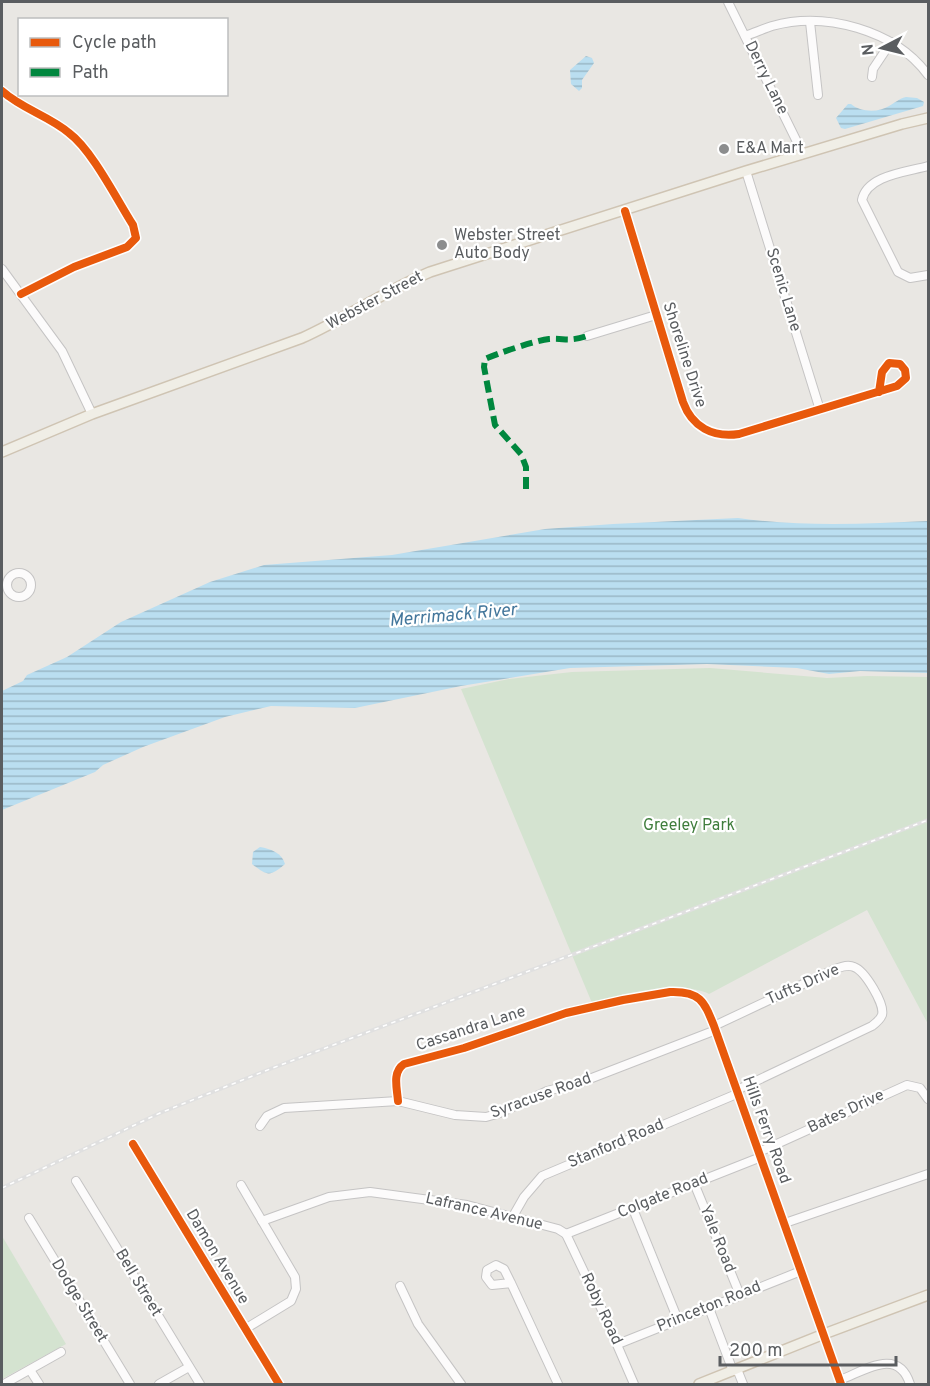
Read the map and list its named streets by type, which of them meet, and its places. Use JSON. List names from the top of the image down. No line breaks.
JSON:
{"streets":{"main road":["Webster Street"],"street":["Derry Lane","Scenic Lane","Shoreline Drive","Tufts Drive","Cassandra Lane","Syracuse Road","Bates Drive","Hills Ferry Road","Stanford Road","Colgate Road","Lafrance Avenue","Yale Road","Damon Avenue","Bell Street","Dodge Street","Princeton Road","Roby Road"]},"crossings":[["Derry Lane","Webster Street"],["Scenic Lane","Webster Street"],["Scenic Lane","Shoreline Drive"],["Webster Street","Shoreline Drive"],["Tufts Drive","Syracuse Road"],["Tufts Drive","Hills Ferry Road"],["Tufts Drive","Stanford Road"],["Cassandra Lane","Syracuse Road"],["Cassandra Lane","Hills Ferry Road"],["Syracuse Road","Hills Ferry Road"],["Bates Drive","Hills Ferry Road"],["Bates Drive","Colgate Road"],["Hills Ferry Road","Stanford Road"],["Hills Ferry Road","Colgate Road"],["Hills Ferry Road","Princeton Road"],["Stanford Road","Lafrance Avenue"],["Colgate Road","Lafrance Avenue"],["Colgate Road","Yale Road"],["Colgate Road","Roby Road"],["Lafrance Avenue","Roby Road"],["Yale Road","Princeton Road"],["Princeton Road","Roby Road"]],"water":["Merrimack River"],"parks":["Greeley Park"],"places":["E&A Mart","Webster Street Auto Body"],"legend":["Cycle path","Path"],"scale_bar":"200 m","north":"left"}
